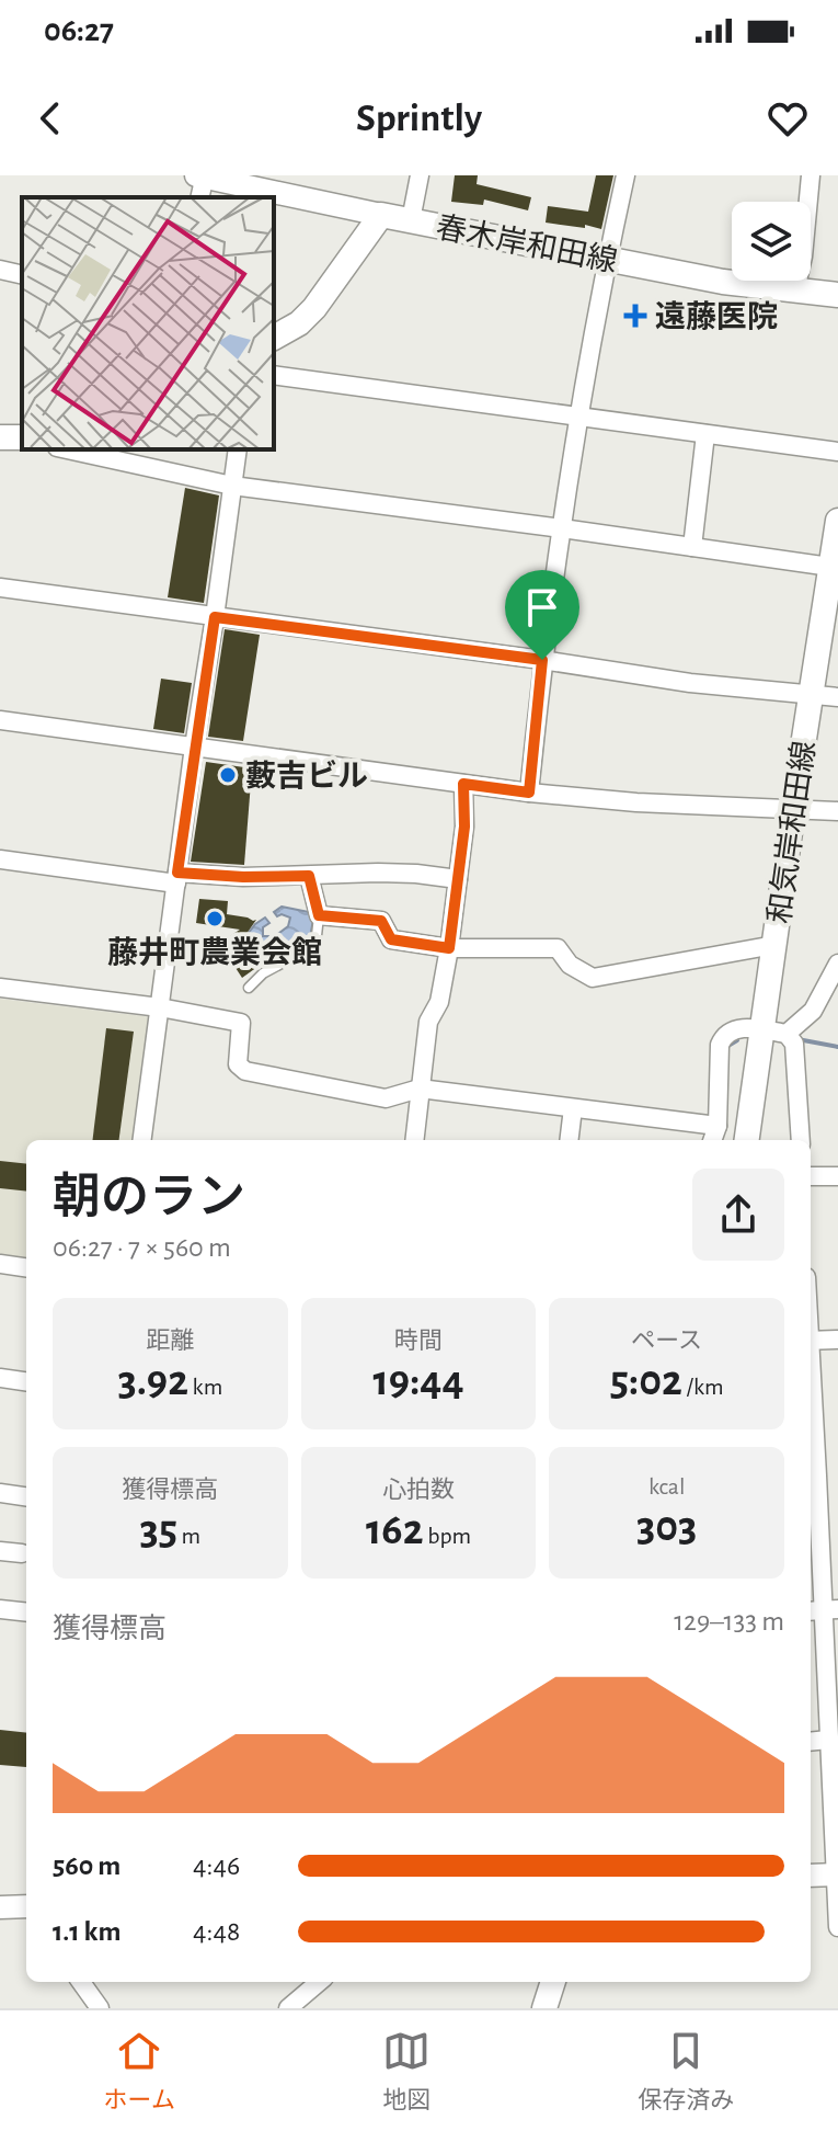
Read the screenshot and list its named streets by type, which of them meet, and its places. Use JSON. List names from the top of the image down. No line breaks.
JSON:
{"streets":{"main road":["春木岸和田線","和気岸和田線"]},"places":{"health":["遠藤医院"],"other":["藪吉ビル","藤井町農業会館"]},"page":{"status":"06:27","header":"Sprintly","heading":["朝のラン","06:27 · 7 × 560 m"],"stats":[["距離","3.92 km"],["時間","19:44"],["ペース","5:02 /km"],["獲得標高","35 m"],["心拍数","162 bpm"],["kcal","303"]],"chart":["獲得標高","129–133 m"],"list":[{"name":"560 m","note":"4:46"},{"name":"1.1 km","note":"4:48"}],"tabs":["ホーム","地図","保存済み"]}}
